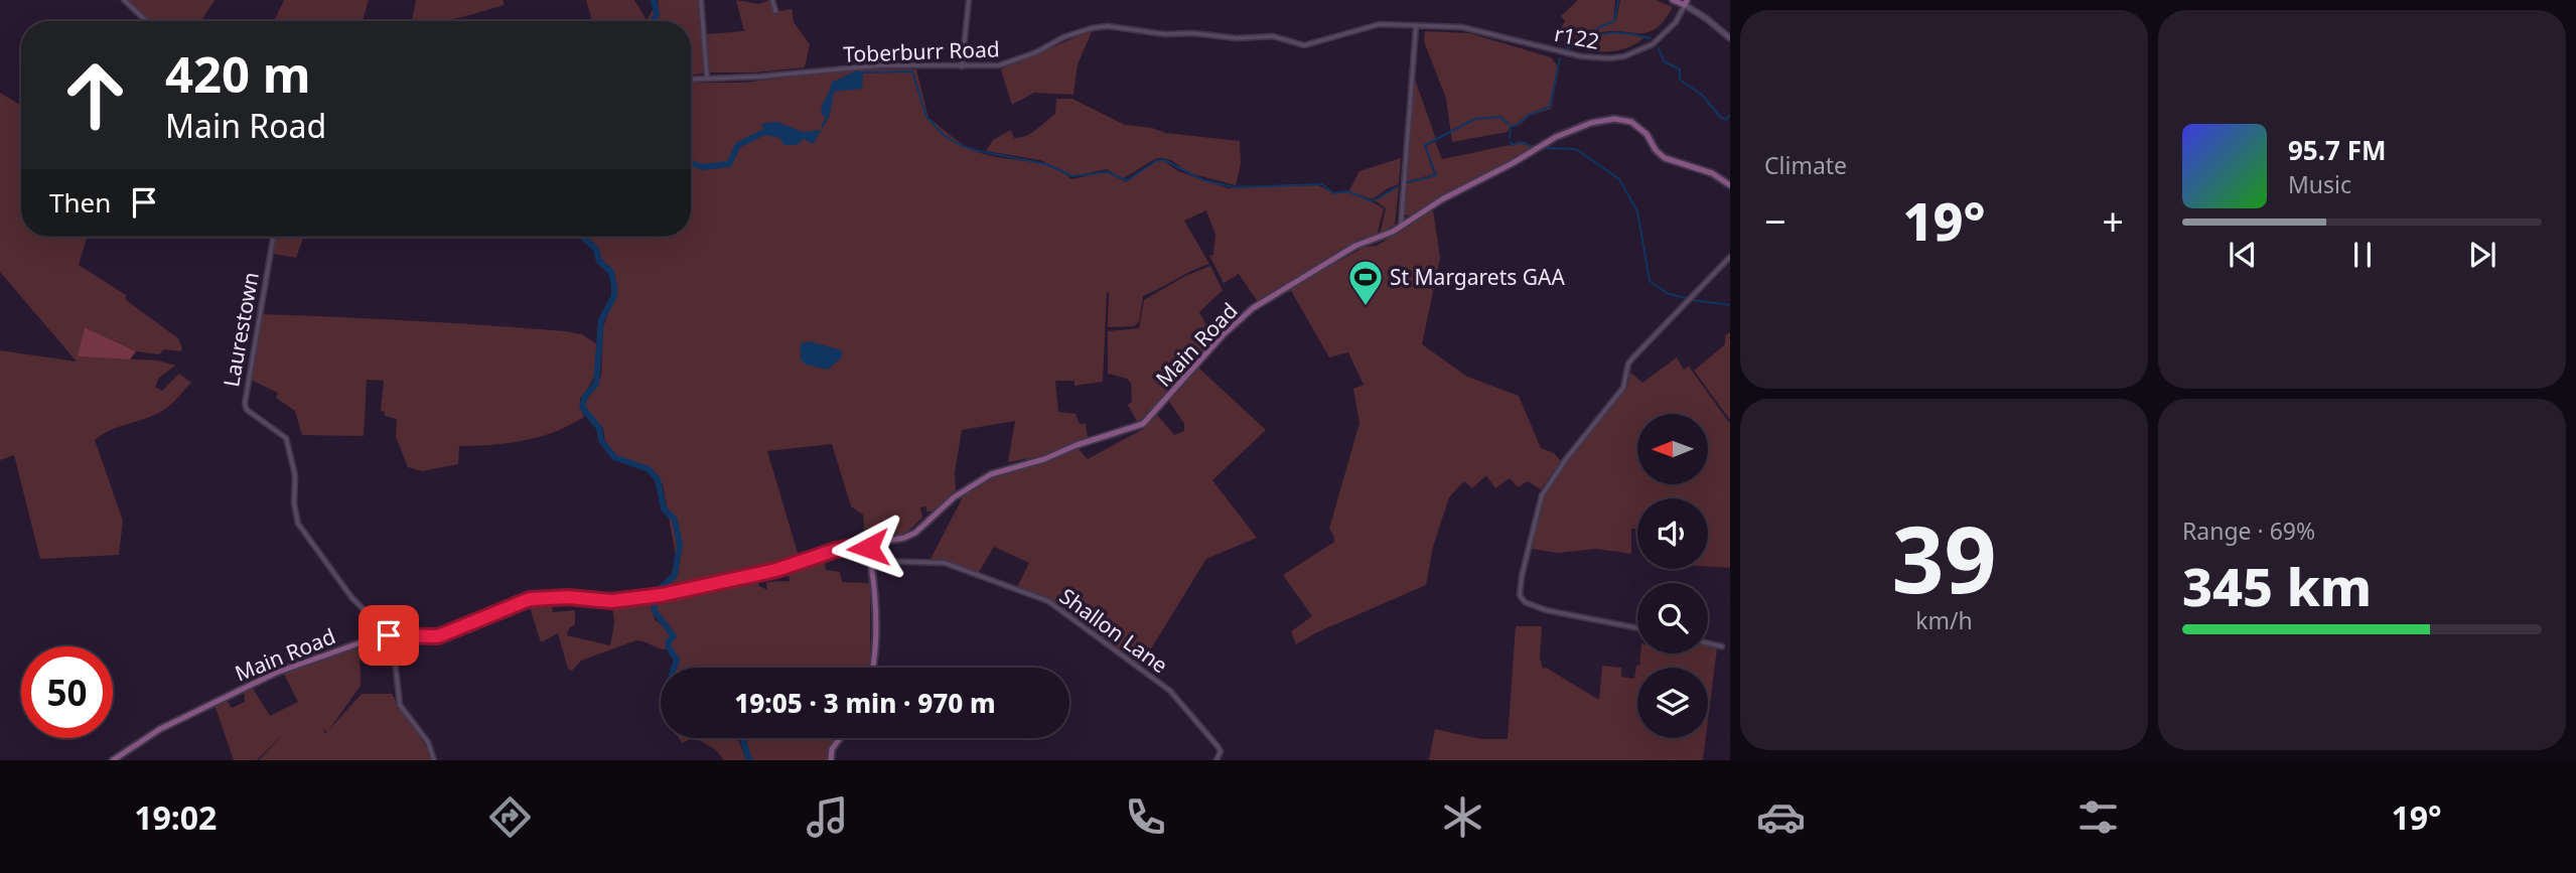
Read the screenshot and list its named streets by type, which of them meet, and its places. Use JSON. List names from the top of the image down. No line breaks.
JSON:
{"streets":{"main road":["Main Road"],"street":["r122","Toberburr Road","Laurestown","Shallon Lane"]},"crossings":[["r122","Toberburr Road"],["Laurestown","Main Road"]],"places":{"sports":["St Margarets GAA"]},"north":"left","page":{"tile":["Climate",["39","km/h"],["Range · 69%","345 km"]],"turn":["420 m","Main Road"],"song":["95.7 FM","Music"],"then":"Then","heat":["−","19°","+"],"limit":"50","trip":"19:05 · 3 min · 970 m","tabs":["19:02","19°"]}}
